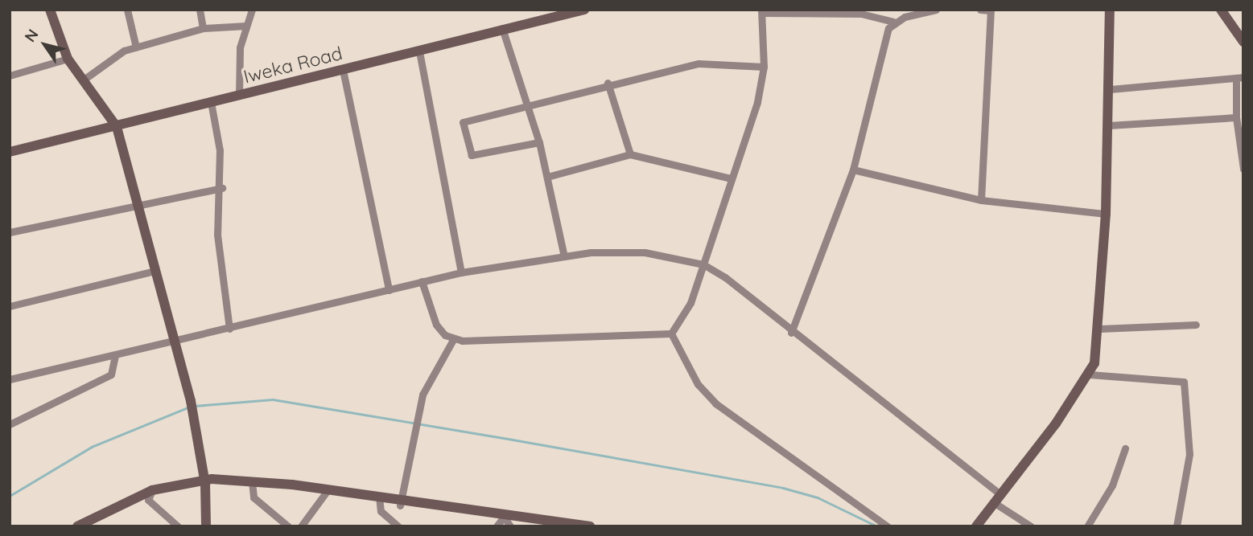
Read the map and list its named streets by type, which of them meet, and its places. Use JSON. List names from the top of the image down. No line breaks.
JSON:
{"streets":{"street":["Iweka Road"]},"north":"top left"}
